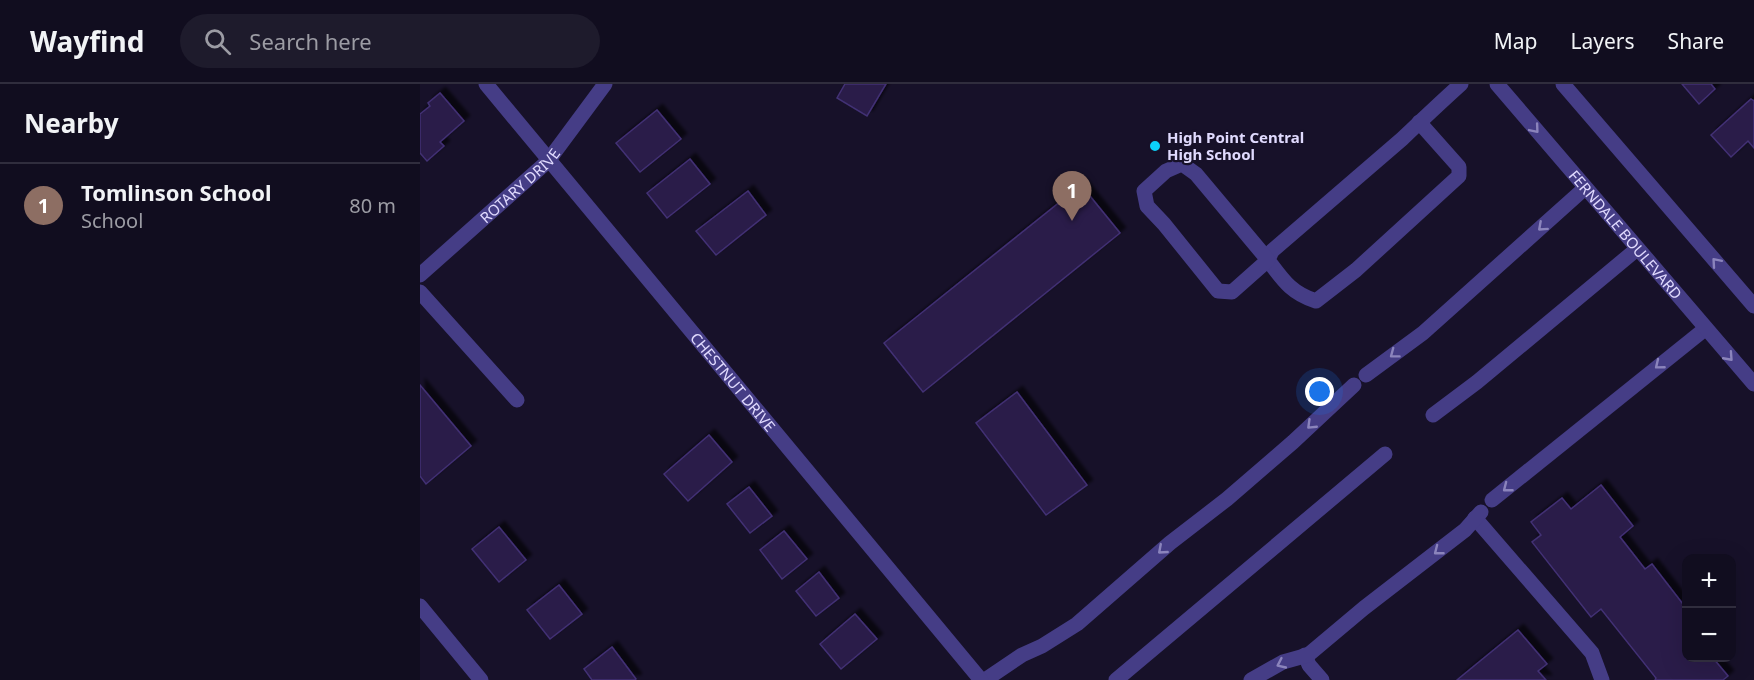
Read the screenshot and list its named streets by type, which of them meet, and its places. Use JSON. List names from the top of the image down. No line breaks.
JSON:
{"streets":{"street":["ROTARY DRIVE","FERNDALE BOULEVARD","CHESTNUT DRIVE"]},"crossings":[["ROTARY DRIVE","CHESTNUT DRIVE"]],"places":["High Point Central High School"],"page":{"header":"Wayfind","search":"Search here","nav":["Map","Layers","Share"],"heading":"Nearby","list":[{"mark":"1","name":"Tomlinson School","note":"School","value":"80 m"}],"pins":"1","map_buttons":["+","−"]}}
